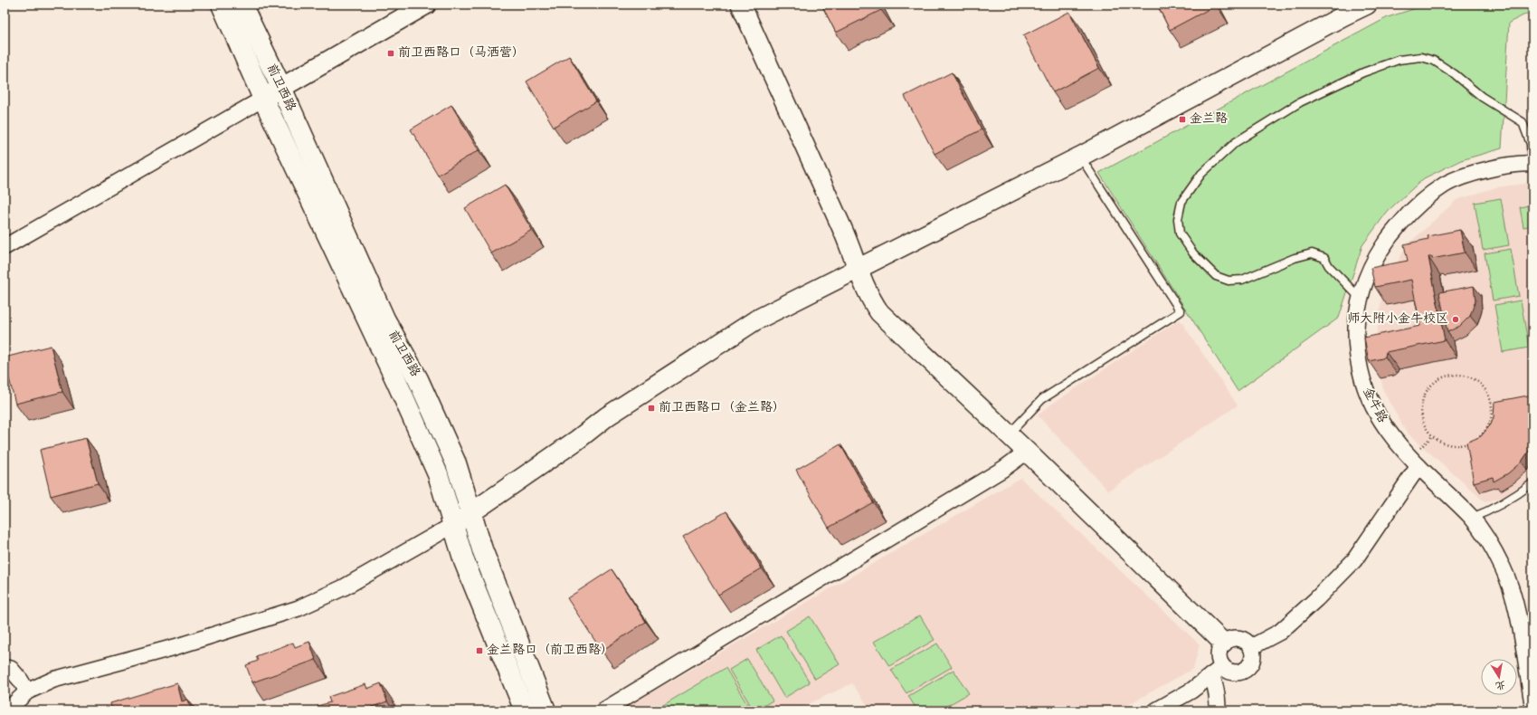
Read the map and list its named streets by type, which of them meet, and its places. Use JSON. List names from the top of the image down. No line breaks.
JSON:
{"streets":{"main road":["前卫西路"],"street":["金牛路"]},"places":{"transit":["前卫西路口（马洒营）","金兰路","前卫西路口（金兰路）","金兰路口（前卫西路）"],"other":["师大附小金牛校区"]},"north":"bottom"}
